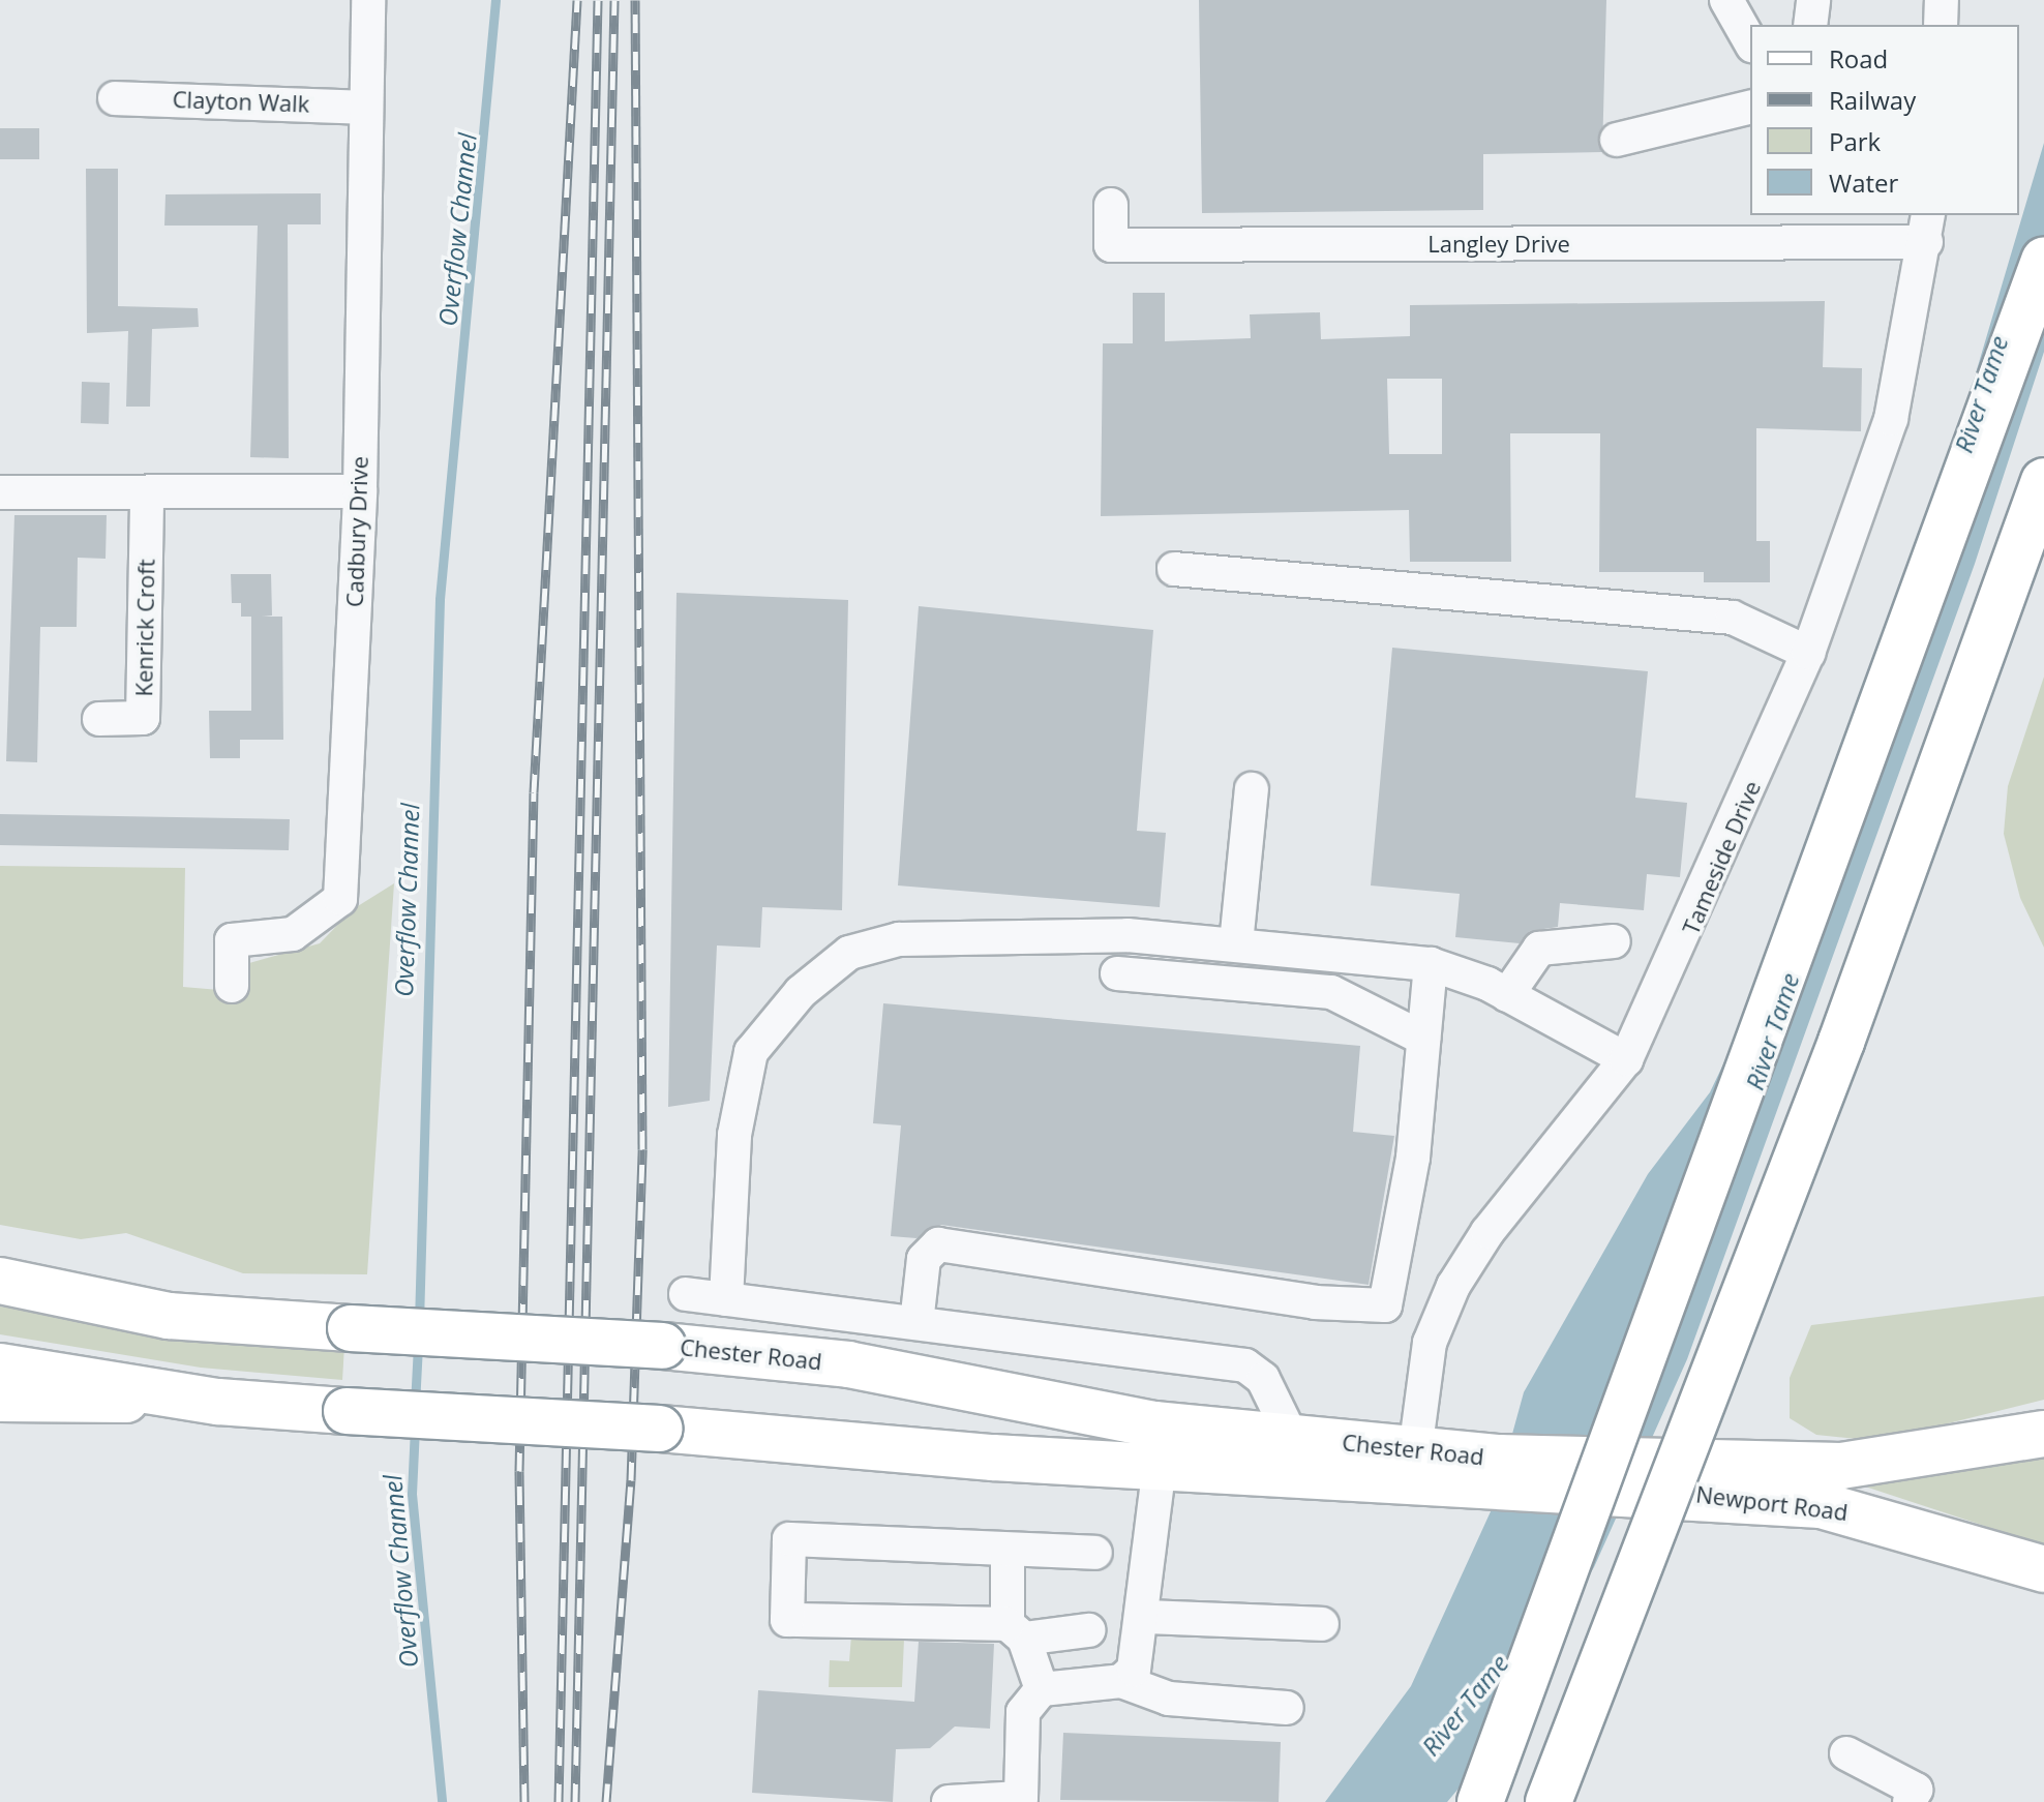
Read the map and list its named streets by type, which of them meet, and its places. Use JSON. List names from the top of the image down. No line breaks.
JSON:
{"streets":{"highway":["Chester Road","Newport Road"],"street":["Clayton Walk","Langley Drive","Cadbury Drive","Kenrick Croft","Tameside Drive"]},"crossings":[["Clayton Walk","Cadbury Drive"],["Langley Drive","Tameside Drive"],["Tameside Drive","Chester Road"],["Chester Road","Newport Road"]],"water":["Overflow Channel","River Tame"],"legend":["Road","Railway","Park","Water"]}
